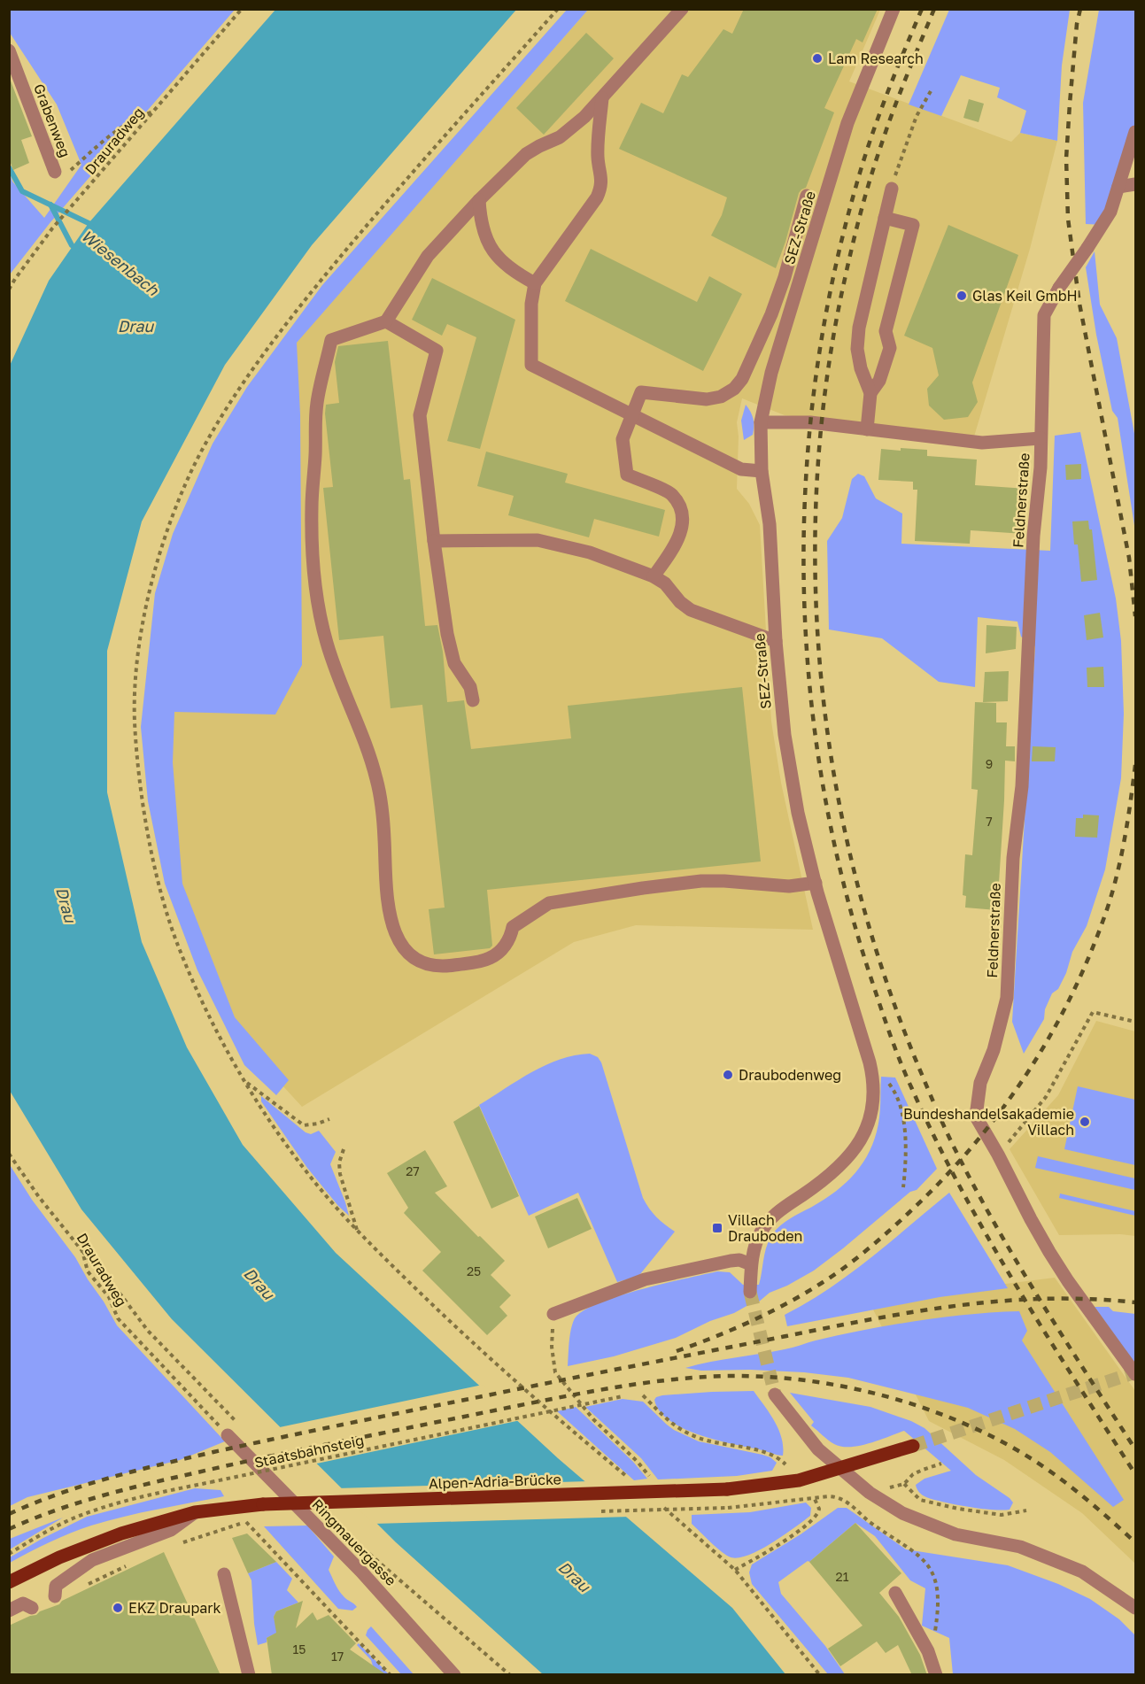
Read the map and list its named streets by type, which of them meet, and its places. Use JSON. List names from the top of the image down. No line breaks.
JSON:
{"streets":{"main road":["Alpen-Adria-Brücke"],"street":["Grabenweg","SEZ-Straße","Feldnerstraße","Ringmauergasse"],"path":["Drauradweg","Staatsbahnsteig"]},"crossings":[["Grabenweg","Drauradweg"],["Drauradweg","Ringmauergasse"],["SEZ-Straße","Feldnerstraße"]],"water":["Wiesenbach","Drau"],"places":{"other":["Lam Research","Glas Keil GmbH","Draubodenweg","Bundeshandelsakademie Villach","EKZ Draupark"],"transit":["Villach Drauboden"]},"house_numbers":["9","7","27","25","21","15","17"]}
